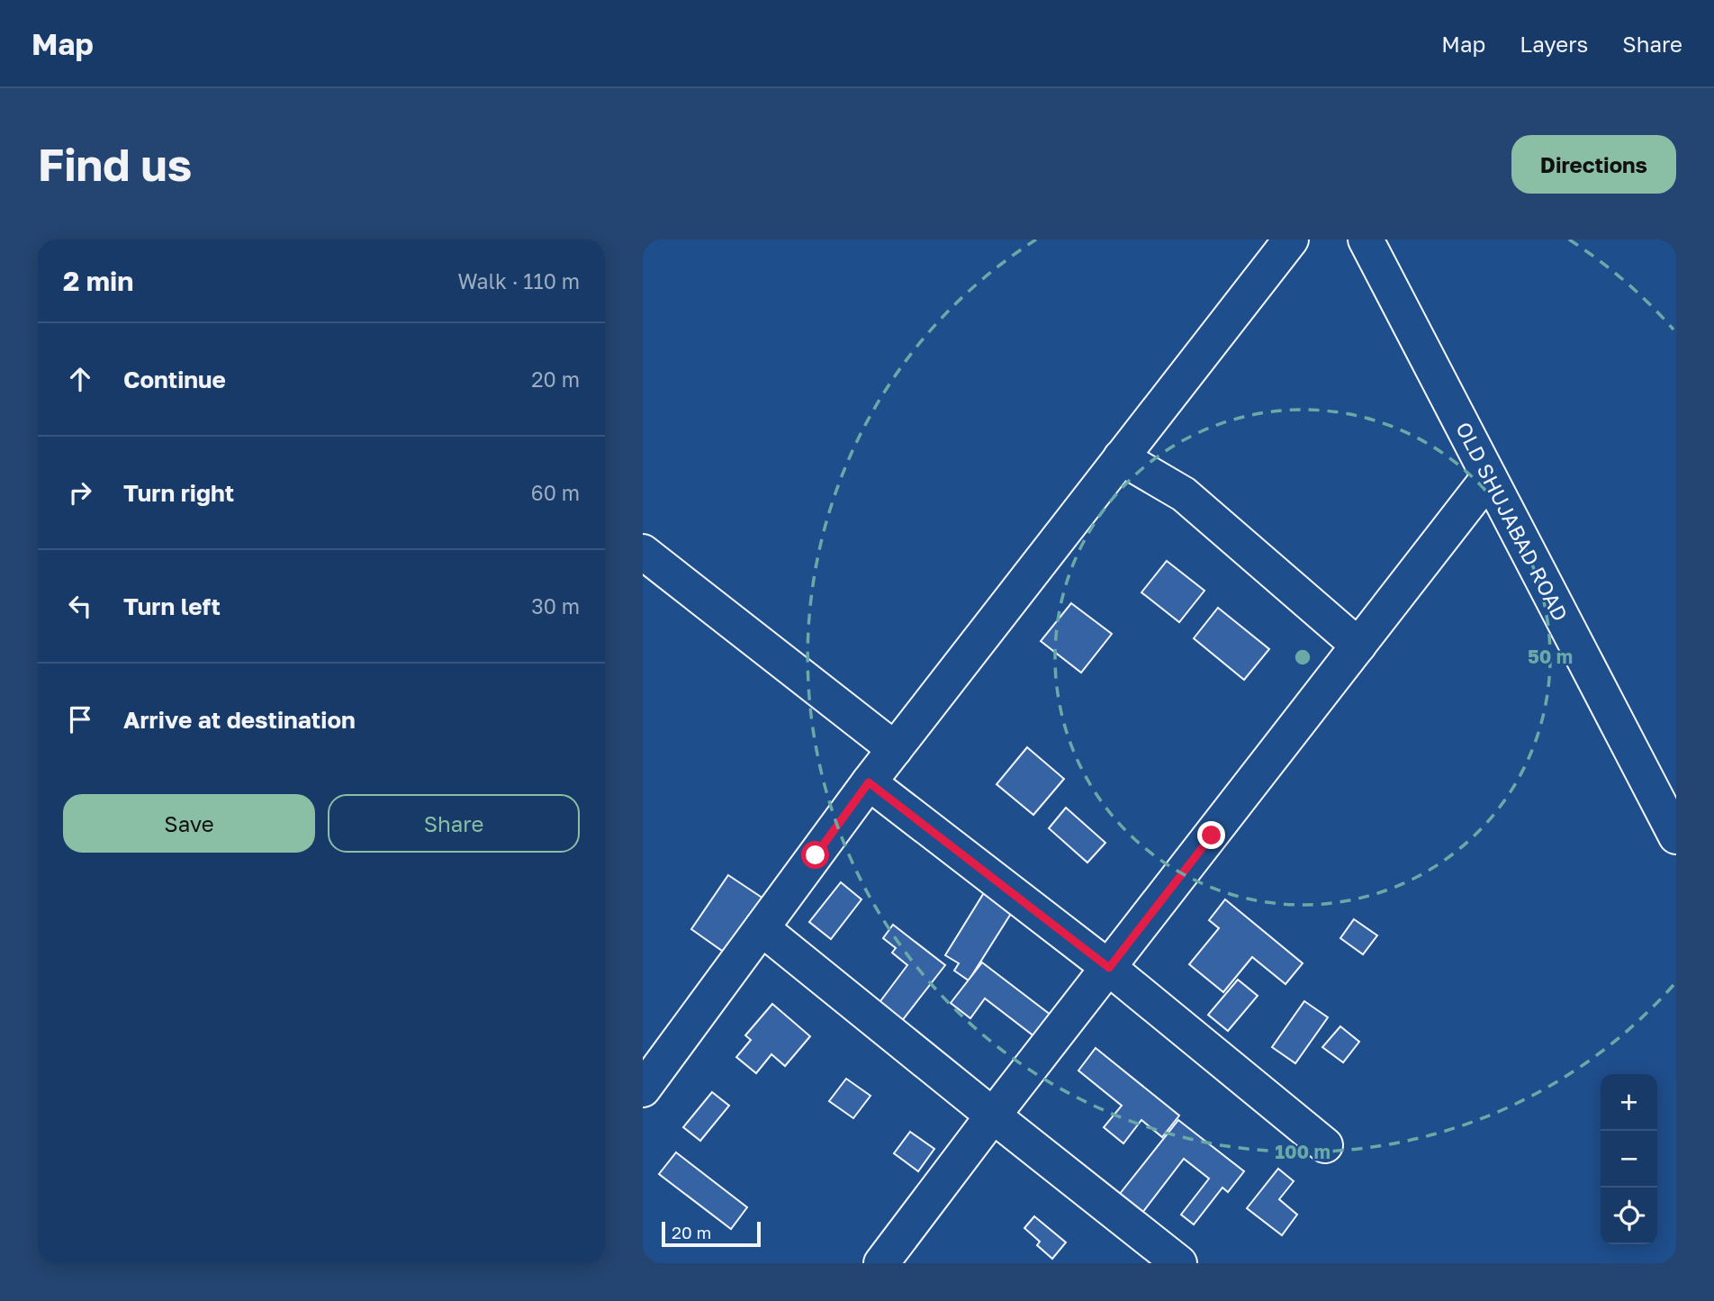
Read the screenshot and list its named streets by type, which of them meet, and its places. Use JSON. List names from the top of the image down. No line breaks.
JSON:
{"streets":{"street":["OLD SHUJABAD ROAD"]},"scale_bar":"20 m","page":{"header":"Map","nav":["Map","Layers","Share"],"buttons":["Directions",["Save","Share"]],"title":"Find us","heading":["2 min","Walk · 110 m"],"list":[["Continue","20 m"],["Turn right","60 m"],["Turn left","30 m"],"Arrive at destination"],"map_buttons":["+","−"],"scale":"20 m"},"rings":["50 m","100 m"]}
